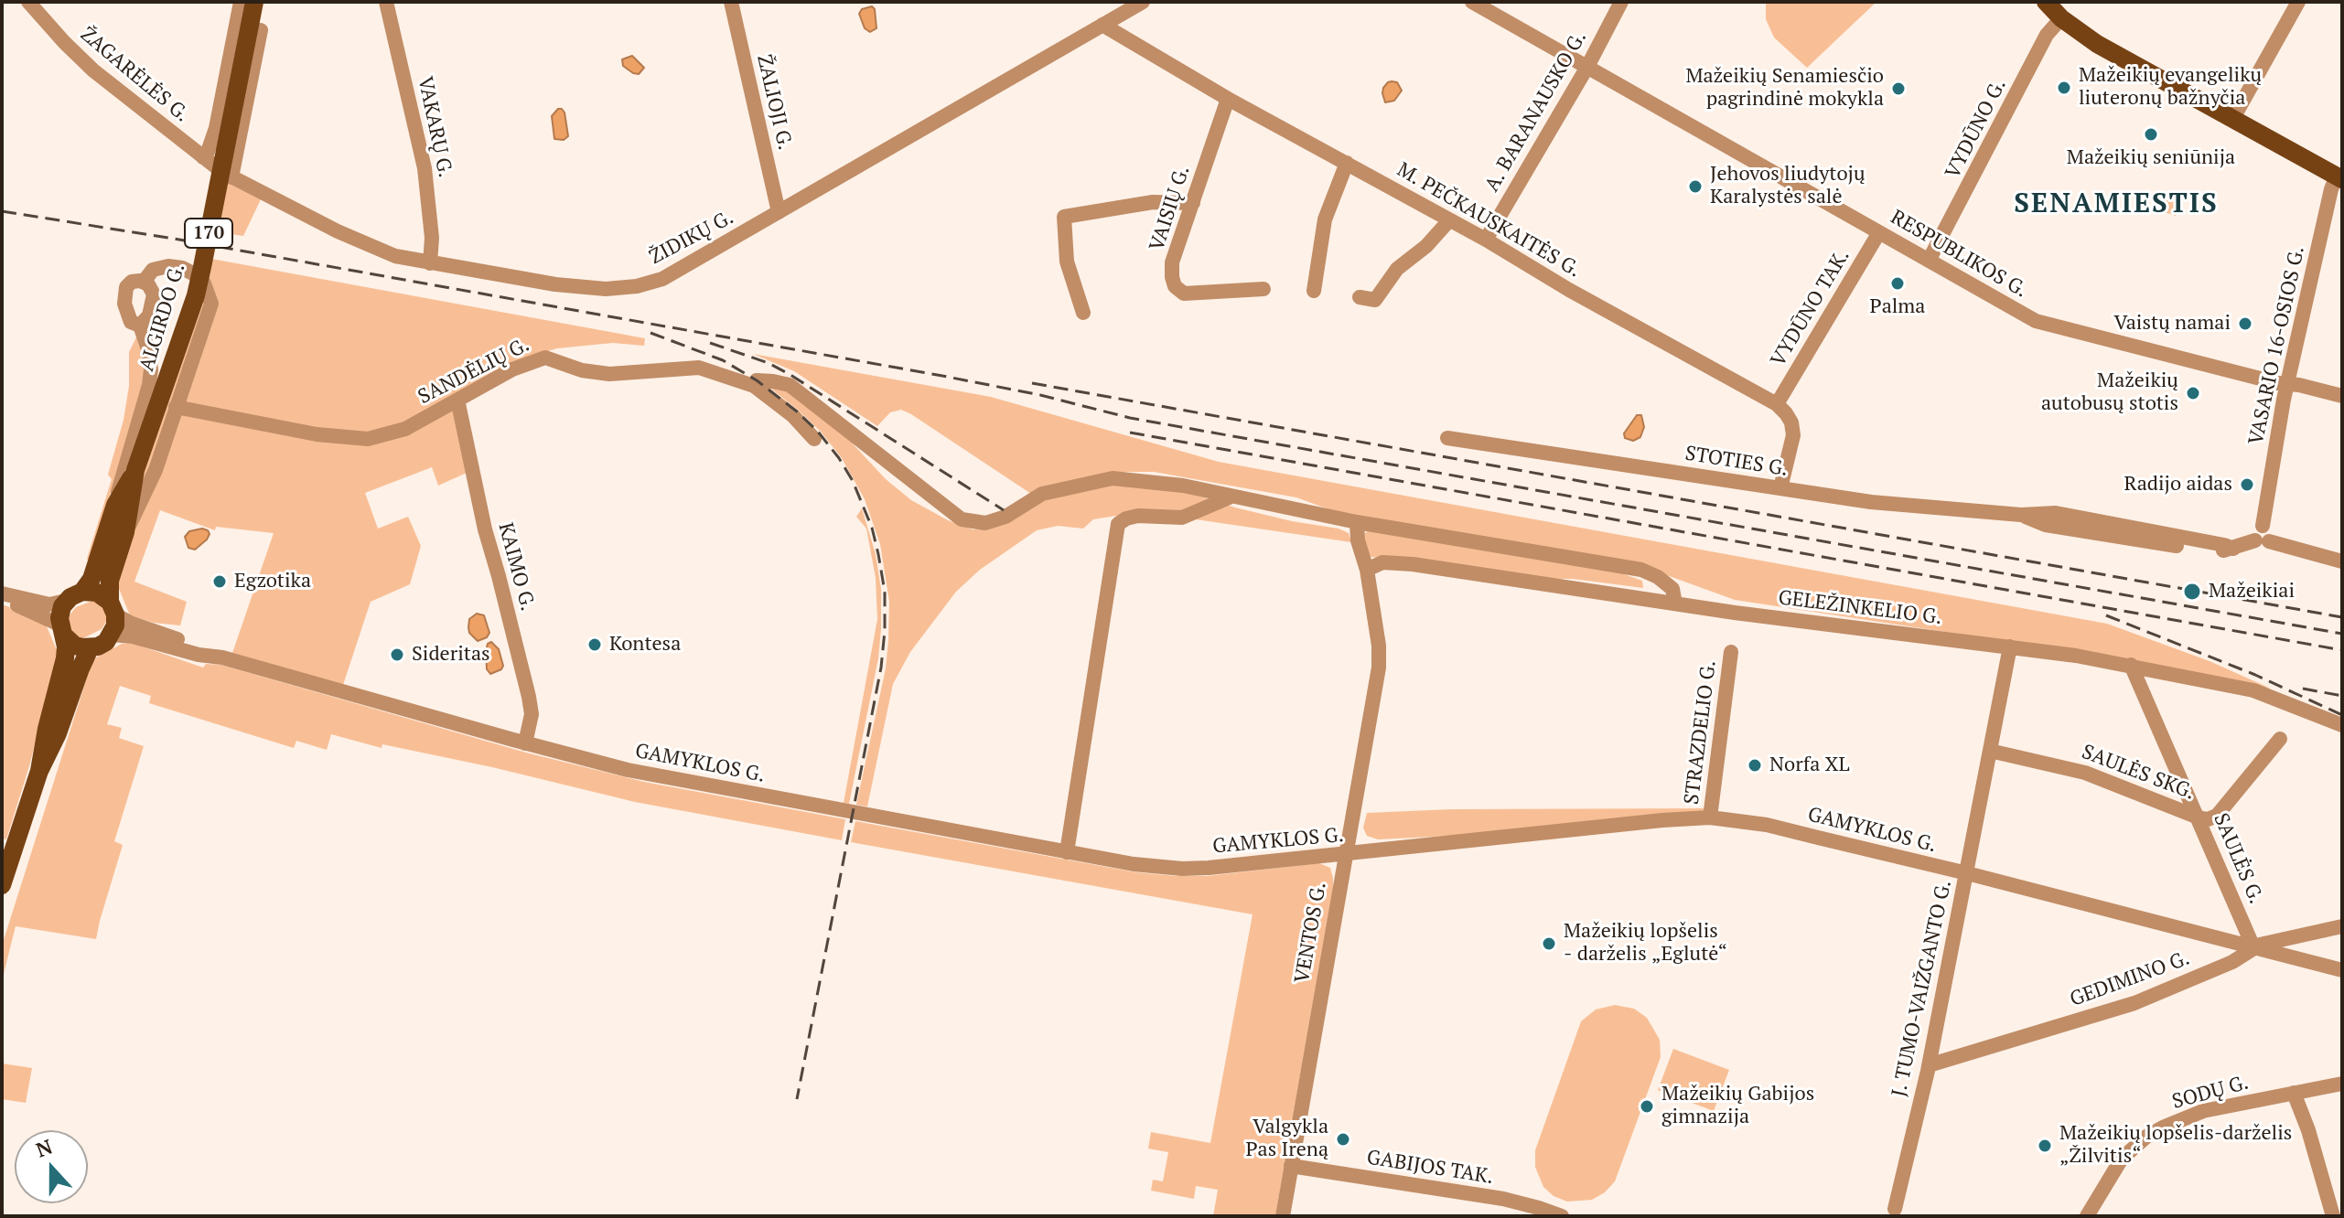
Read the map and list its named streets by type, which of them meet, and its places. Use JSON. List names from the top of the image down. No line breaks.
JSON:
{"streets":{"main road":["170","ALGIRDO G."],"street":["ŽAGARĖLĖS G.","ŽALIOJI G.","A. BARANAUSKO G.","VAKARŲ G.","VYDŪNO G.","VAISIŲ G.","M. PEČKAUSKAITĖS G.","ŽIDIKŲ G.","RESPUBLIKOS G.","VYDŪNO TAK.","VASARIO 16-OSIOS G.","SANDĖLIŲ G.","STOTIES G.","KAIMO G.","GELEŽINKELIO G.","STRAZDELIO G.","GAMYKLOS G.","SAULĖS SKG.","SAULĖS G.","VENTOS G.","GEDIMINO G.","J. TUMO-VAIŽGANTO G.","SODŲ G.","GABIJOS TAK."]},"crossings":[["ŽAGARĖLĖS G.","ŽIDIKŲ G."],["ŽALIOJI G.","ŽIDIKŲ G."],["A. BARANAUSKO G.","M. PEČKAUSKAITĖS G."],["A. BARANAUSKO G.","RESPUBLIKOS G."],["VAKARŲ G.","ŽIDIKŲ G."],["VYDŪNO G.","RESPUBLIKOS G."],["VAISIŲ G.","M. PEČKAUSKAITĖS G."],["M. PEČKAUSKAITĖS G.","ŽIDIKŲ G."],["M. PEČKAUSKAITĖS G.","VYDŪNO TAK."],["RESPUBLIKOS G.","VYDŪNO TAK."],["RESPUBLIKOS G.","VASARIO 16-OSIOS G."],["ALGIRDO G.","GAMYKLOS G."],["VASARIO 16-OSIOS G.","STOTIES G."],["SANDĖLIŲ G.","KAIMO G."],["KAIMO G.","GAMYKLOS G."],["GELEŽINKELIO G.","SAULĖS G."],["GELEŽINKELIO G.","VENTOS G."],["GELEŽINKELIO G.","J. TUMO-VAIŽGANTO G."],["STRAZDELIO G.","GAMYKLOS G."],["GAMYKLOS G.","SAULĖS G."],["GAMYKLOS G.","VENTOS G."],["GAMYKLOS G.","GEDIMINO G."],["GAMYKLOS G.","J. TUMO-VAIŽGANTO G."],["SAULĖS SKG.","SAULĖS G."],["SAULĖS SKG.","J. TUMO-VAIŽGANTO G."],["SAULĖS G.","GEDIMINO G."],["VENTOS G.","GABIJOS TAK."],["GEDIMINO G.","J. TUMO-VAIŽGANTO G."]],"districts":["SENAMIESTIS"],"places":["Mažeikių evangelikų liuteronų bažnyčia","Mažeikių Senamiesčio pagrindinė mokykla","Mažeikių seniūnija","Jehovos liudytojų Karalystės salė","Palma","Vaistų namai","Mažeikių autobusų stotis","Radijo aidas","Egzotika","Mažeikiai","Kontesa","Sideritas","Norfa XL","Mažeikių lopšelis - darželis „Eglutė“","Mažeikių Gabijos gimnazija","Valgykla Pas Ireną","Mažeikių lopšelis-darželis „Žilvitis“"],"north":"top"}
